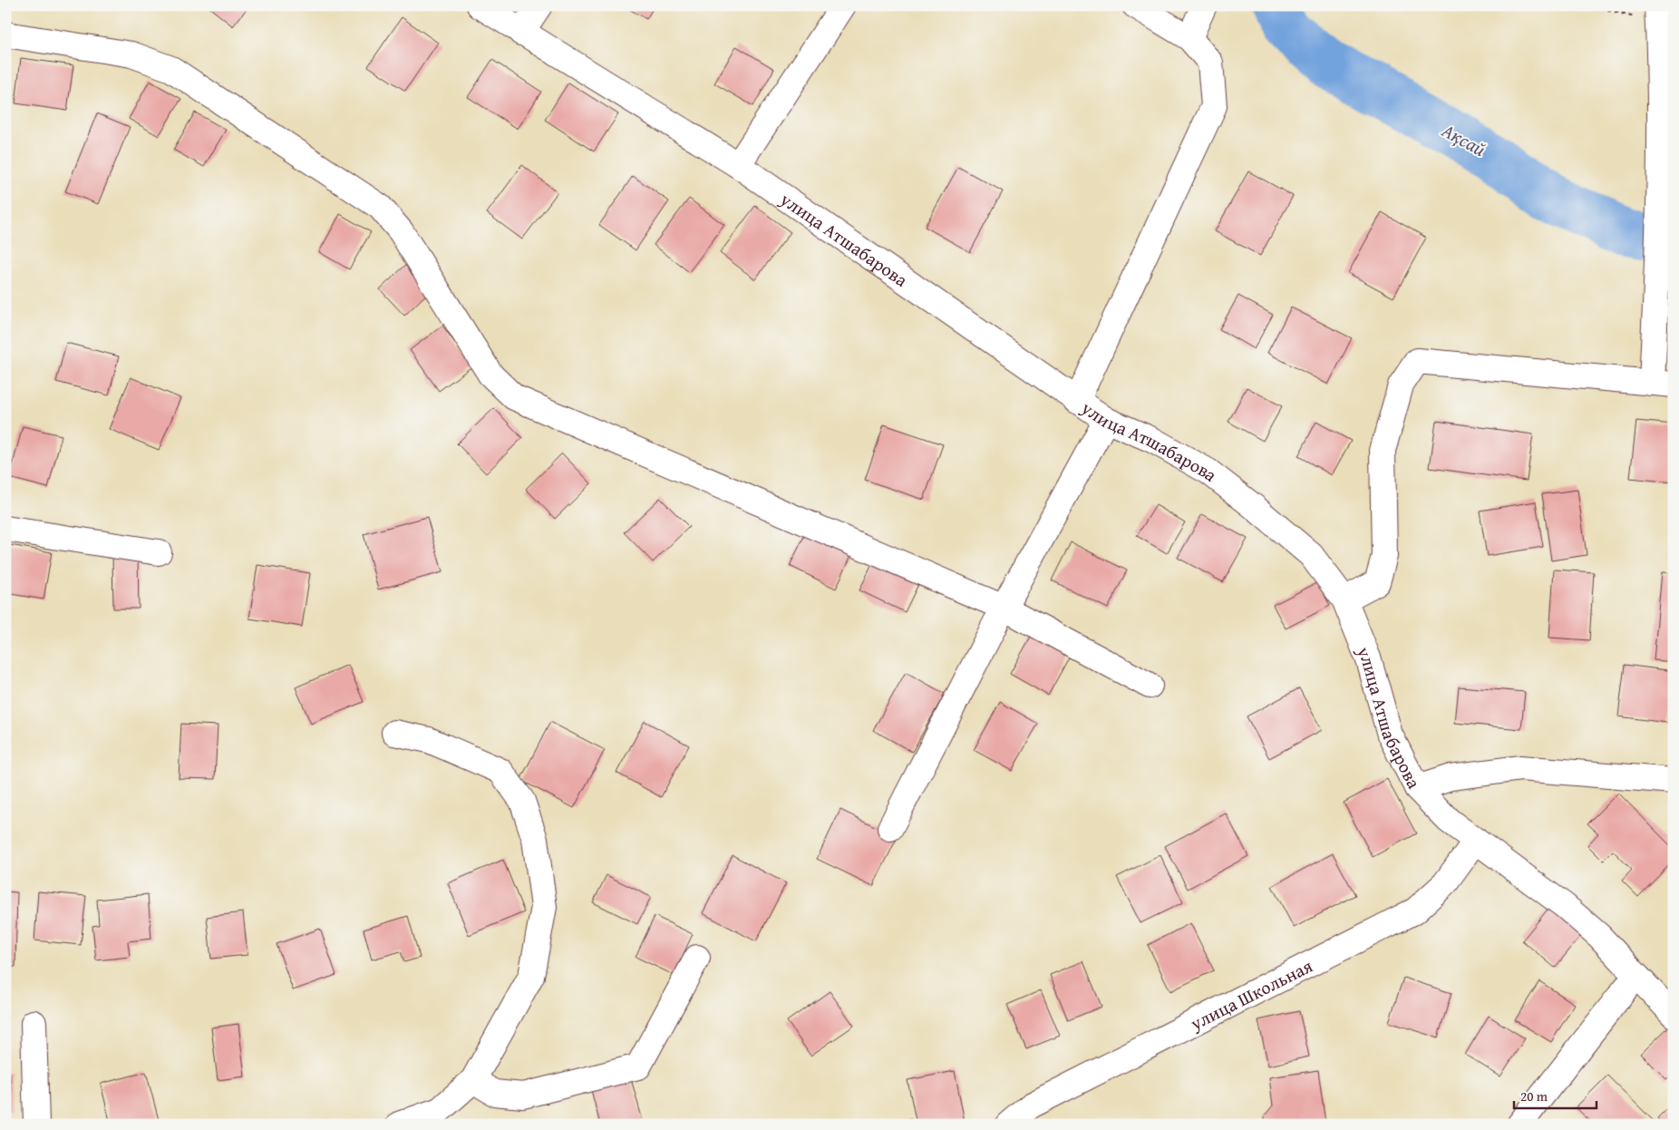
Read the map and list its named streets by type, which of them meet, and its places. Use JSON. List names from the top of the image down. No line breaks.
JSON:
{"streets":{"street":["улица Атшабарова","улица Школьная"]},"crossings":[["улица Атшабарова","улица Школьная"]],"water":["Ақсай"],"scale_bar":"20 m"}
